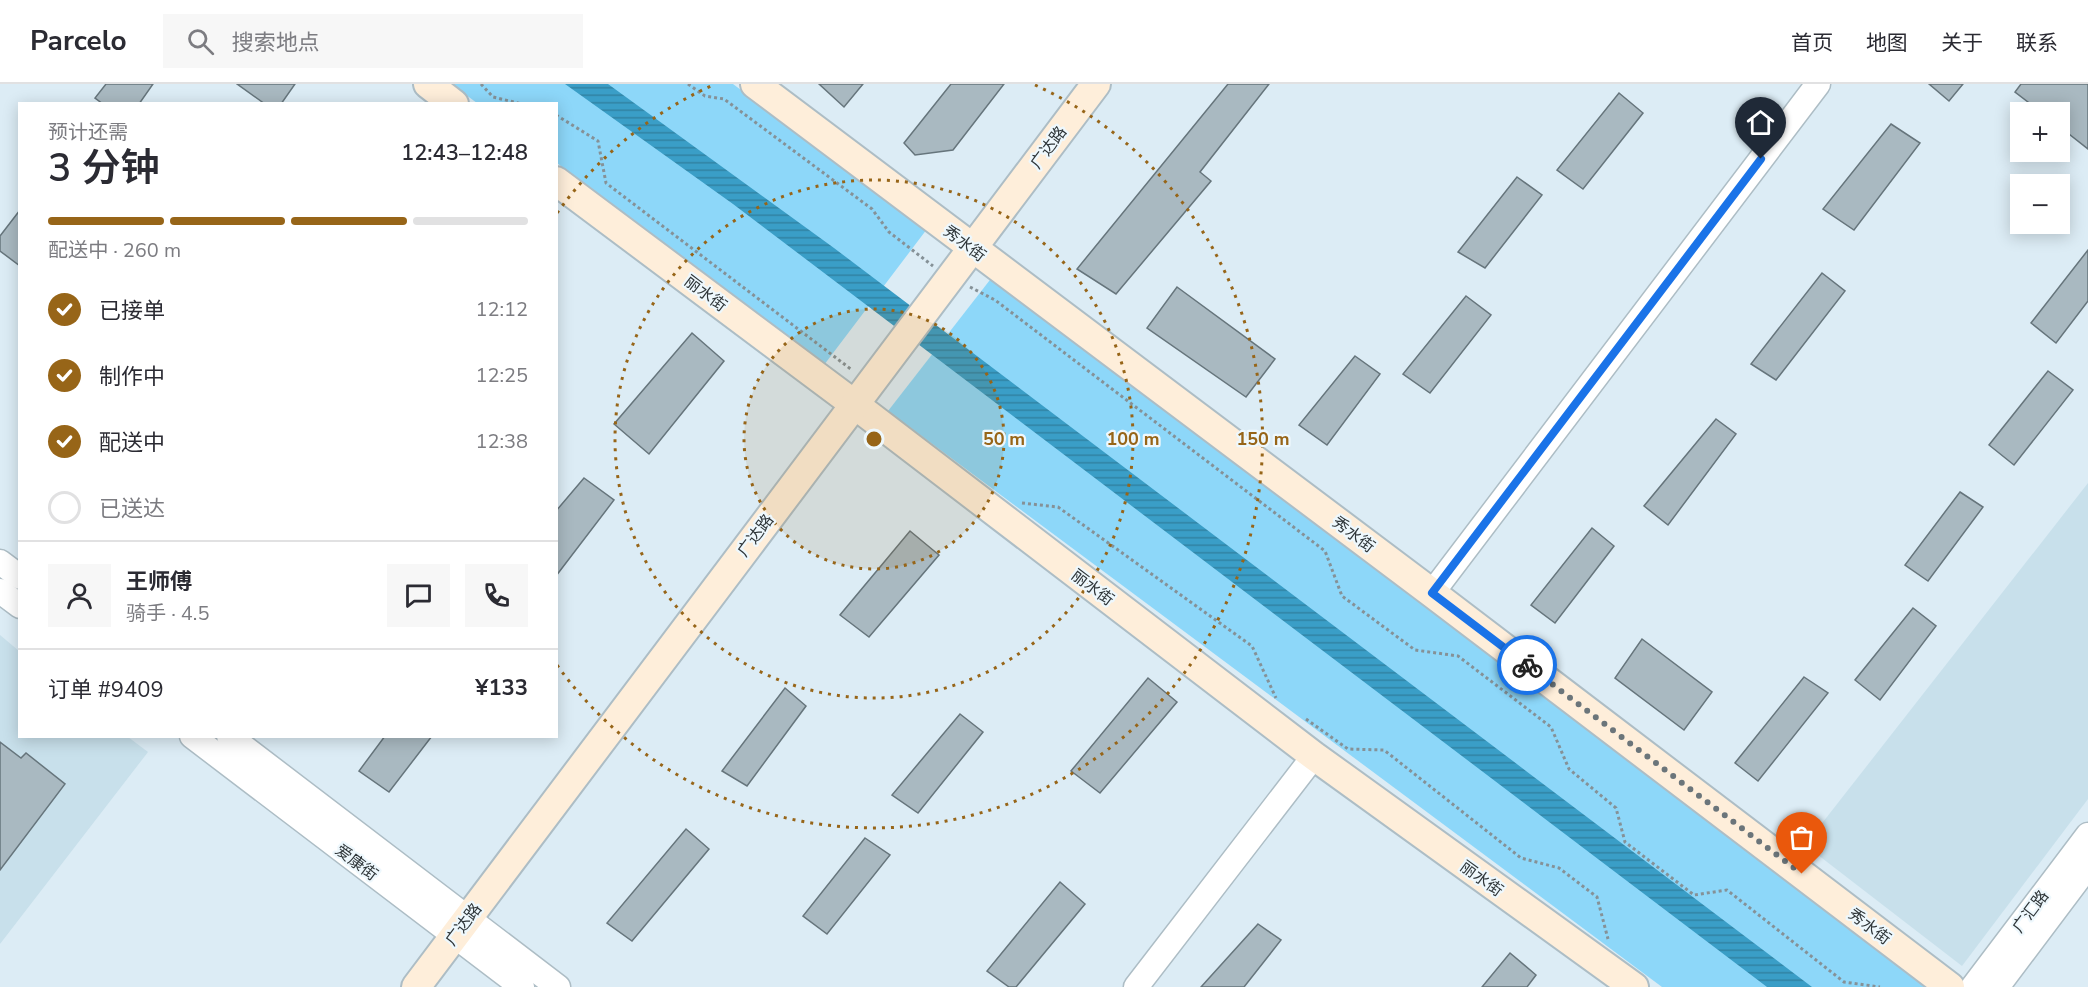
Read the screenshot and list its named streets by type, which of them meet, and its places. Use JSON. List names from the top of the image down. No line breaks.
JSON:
{"streets":{"main road":["广达路","秀水街","丽水街"],"street":["爱康街","广汇路"]},"crossings":[["广达路","秀水街"],["广达路","丽水街"],["广达路","爱康街"]],"page":{"header":"Parcelo","search":"搜索地点","nav":["首页","地图","关于","联系"],"map_buttons":["+","−"],"heading":["3 分钟","预计还需","12:43–12:48"],"panel":["王师傅","骑手 · 4.5","订单 #9409","¥133"],"bar":"配送中 · 260 m","list":[["已接单","12:12"],["制作中","12:25"],["配送中","12:38"],"已送达"]},"rings":["50 m","100 m","150 m"]}
